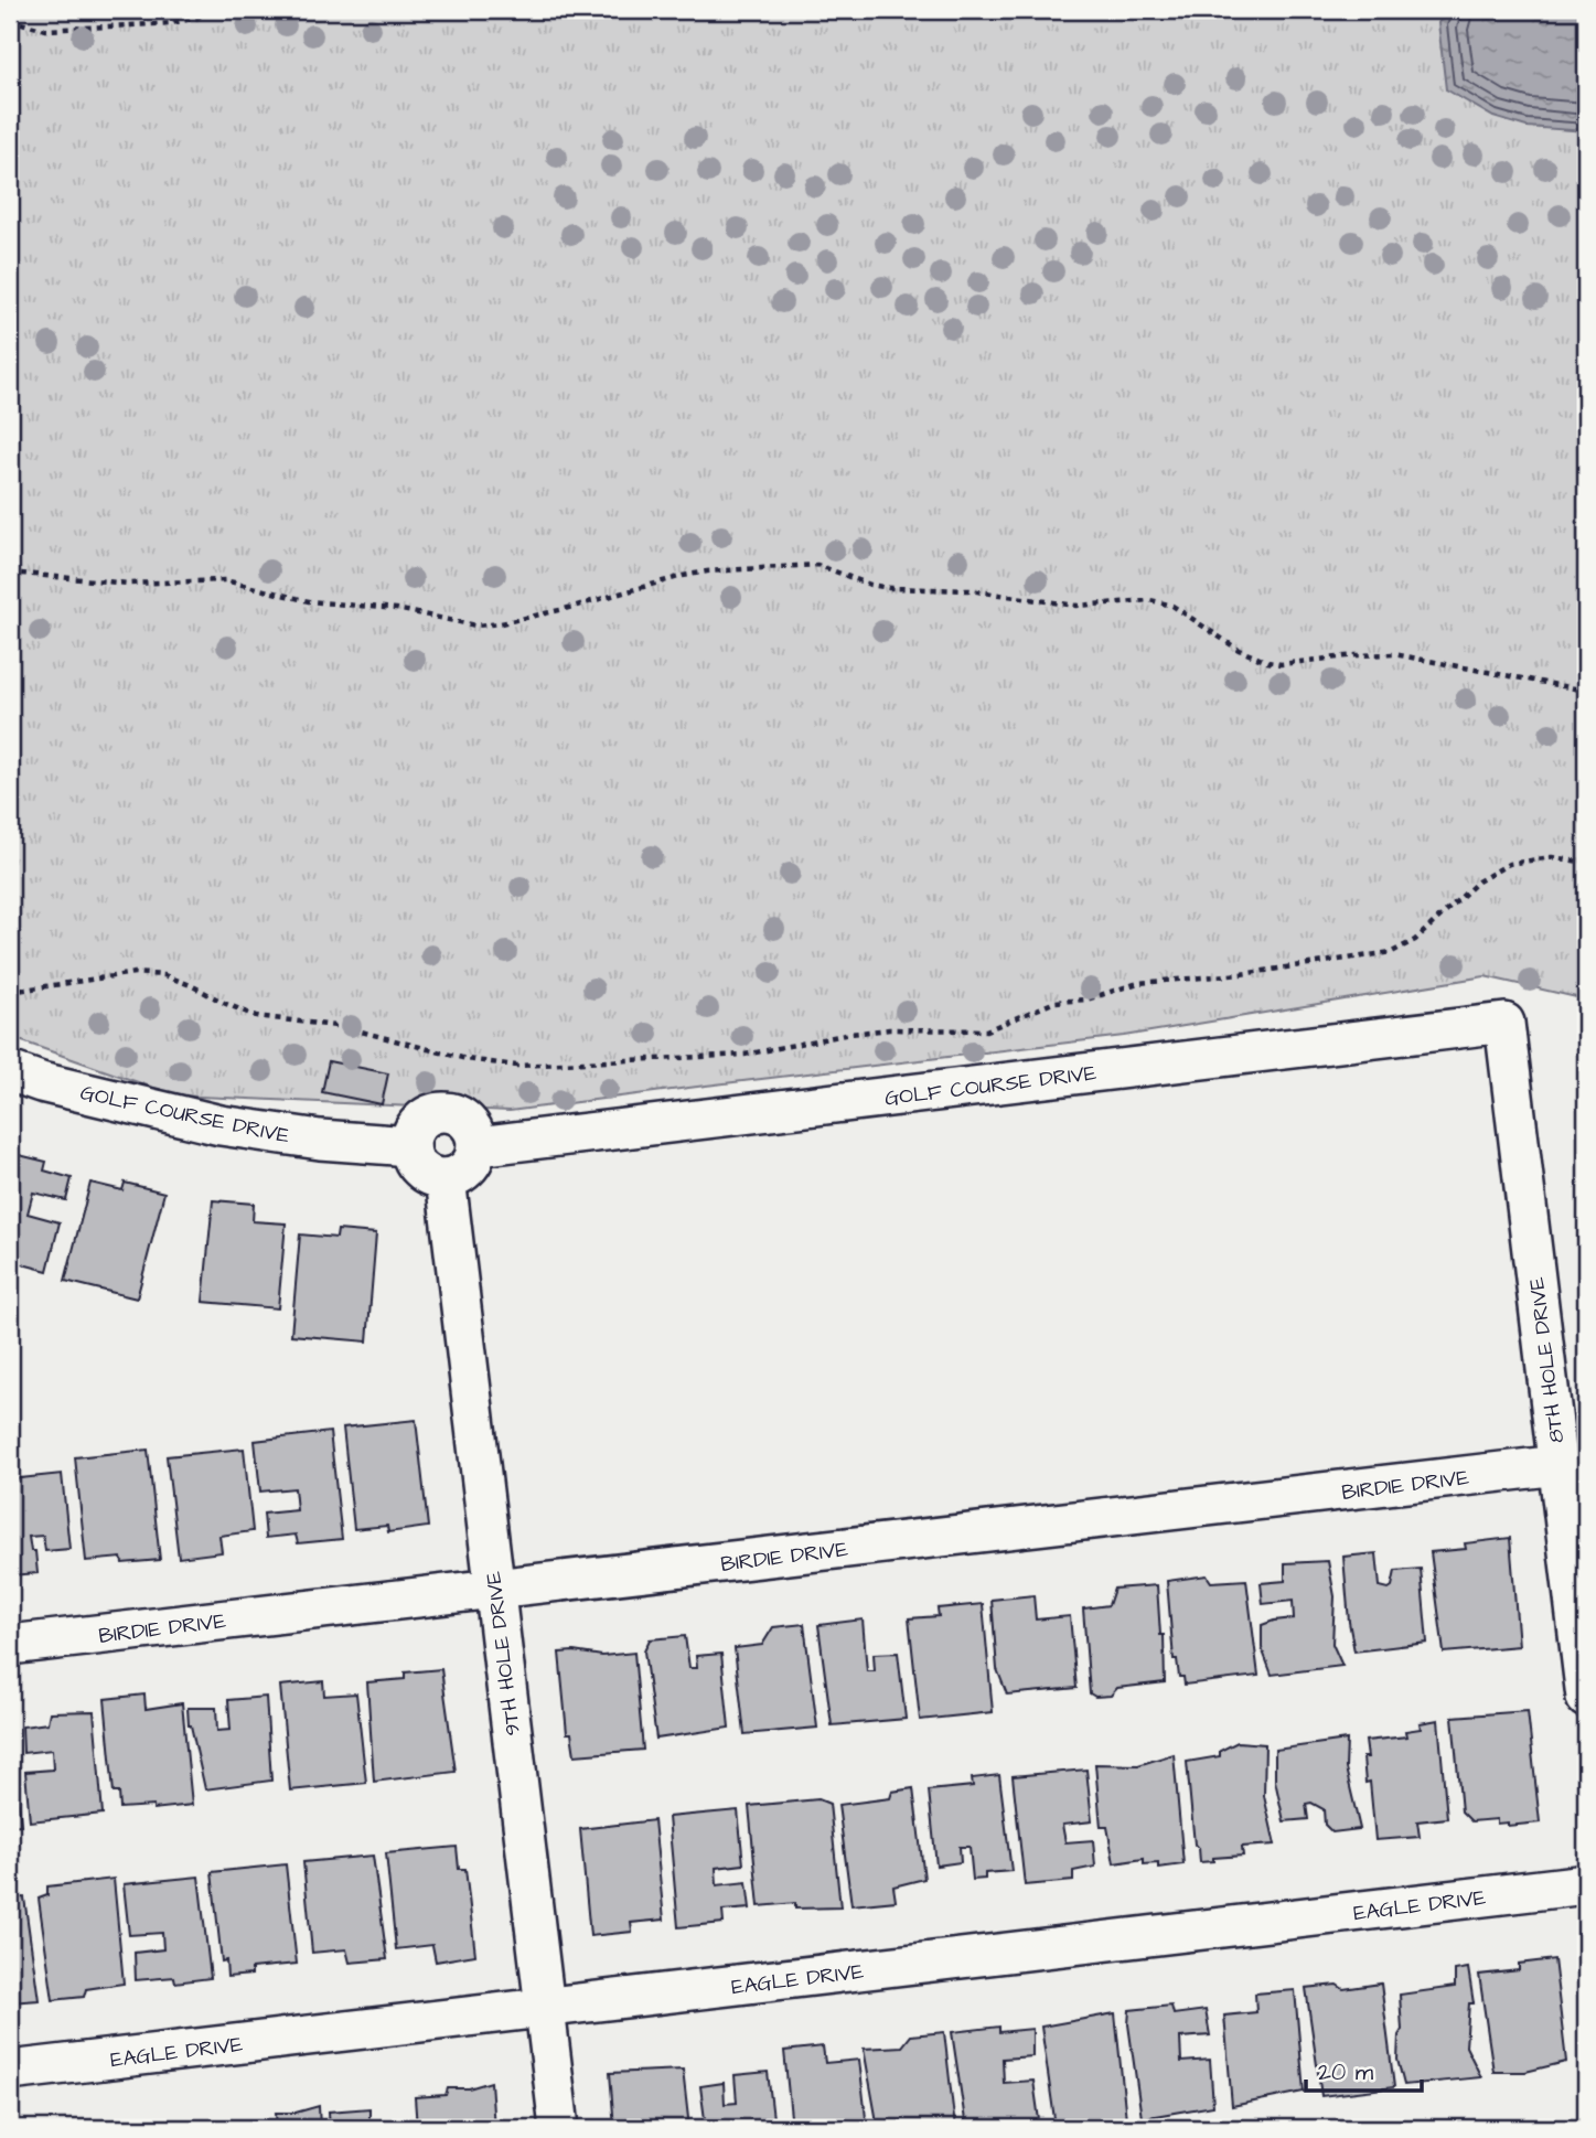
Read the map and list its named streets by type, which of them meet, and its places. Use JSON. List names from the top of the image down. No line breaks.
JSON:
{"streets":{"street":["GOLF COURSE DRIVE","8TH HOLE DRIVE","BIRDIE DRIVE","9TH HOLE DRIVE","EAGLE DRIVE"]},"crossings":[["GOLF COURSE DRIVE","8TH HOLE DRIVE"],["GOLF COURSE DRIVE","9TH HOLE DRIVE"],["8TH HOLE DRIVE","BIRDIE DRIVE"],["BIRDIE DRIVE","9TH HOLE DRIVE"],["9TH HOLE DRIVE","EAGLE DRIVE"]],"scale_bar":"20 m"}
